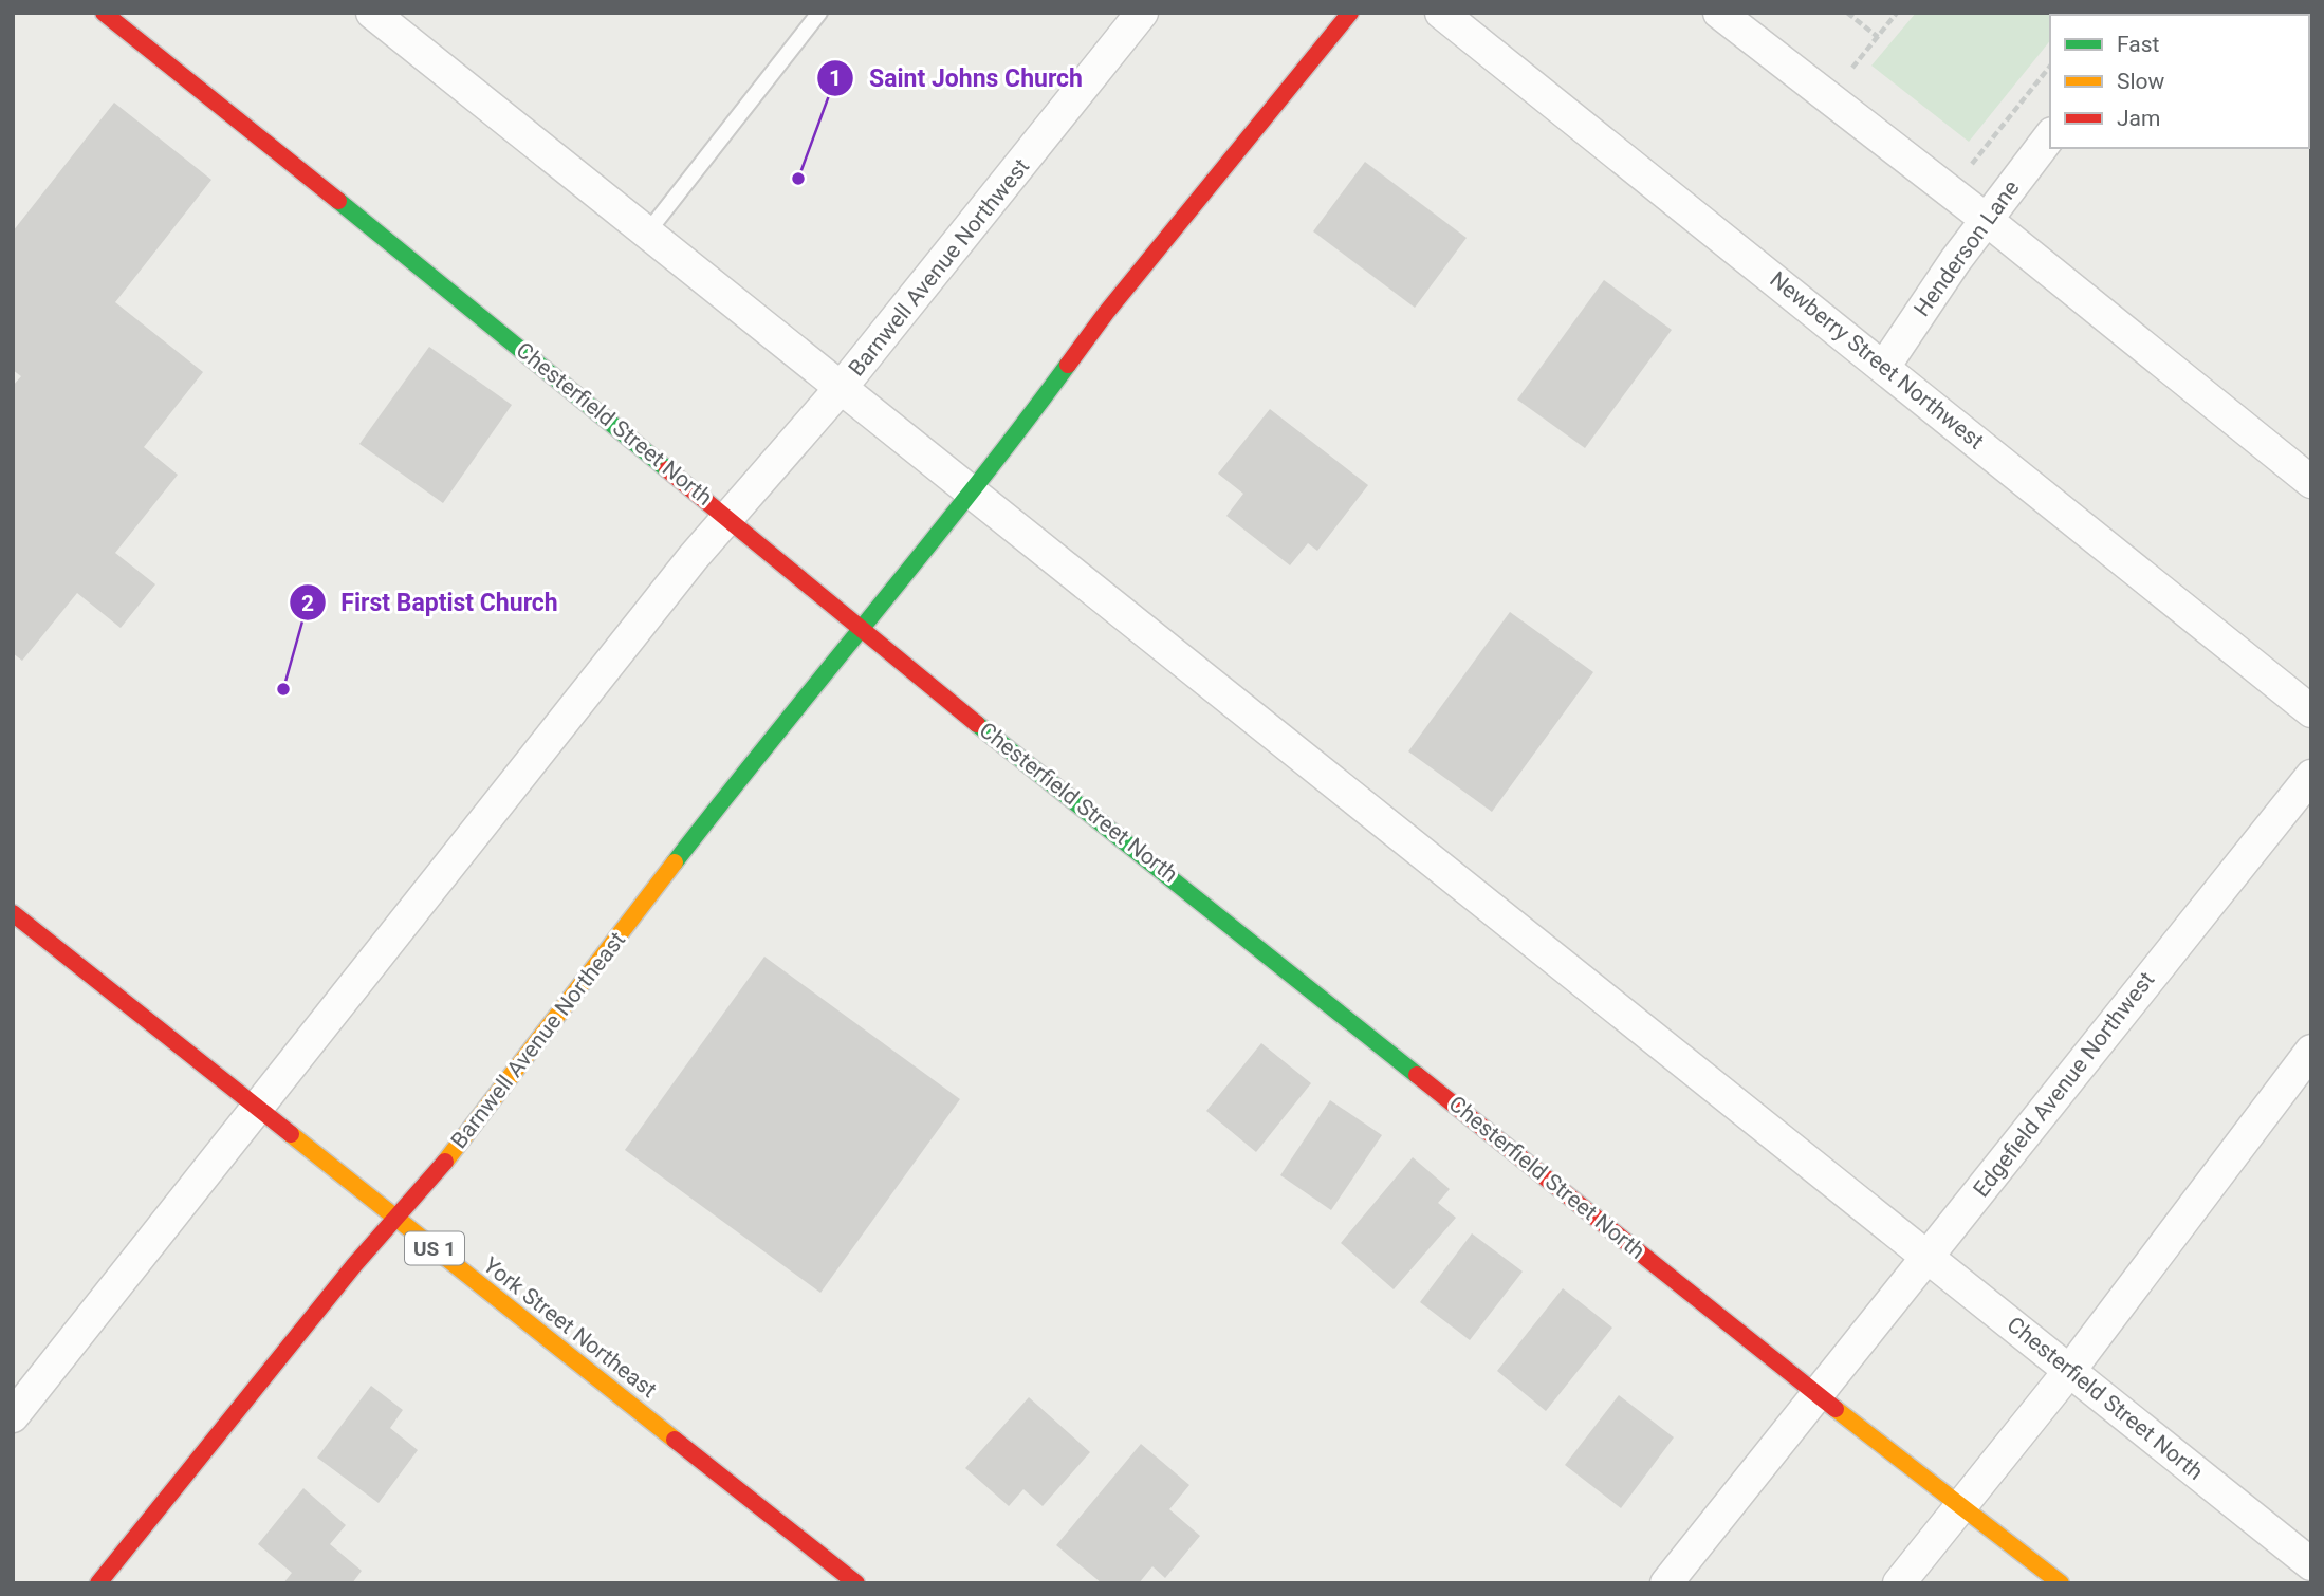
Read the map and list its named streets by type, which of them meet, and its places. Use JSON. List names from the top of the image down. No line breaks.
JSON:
{"streets":{"street":["Henderson Lane","Barnwell Avenue Northwest","Newberry Street Northwest","Chesterfield Street North","Barnwell Avenue Northeast","Edgefield Avenue Northwest","US 1","York Street Northeast"]},"crossings":[["Henderson Lane","Newberry Street Northwest"],["Barnwell Avenue Northwest","Chesterfield Street North"],["Chesterfield Street North","Barnwell Avenue Northeast"],["Chesterfield Street North","Edgefield Avenue Northwest"],["Barnwell Avenue Northeast","York Street Northeast"]],"places":["Saint Johns Church","First Baptist Church"],"legend":["Fast","Slow","Jam"]}
